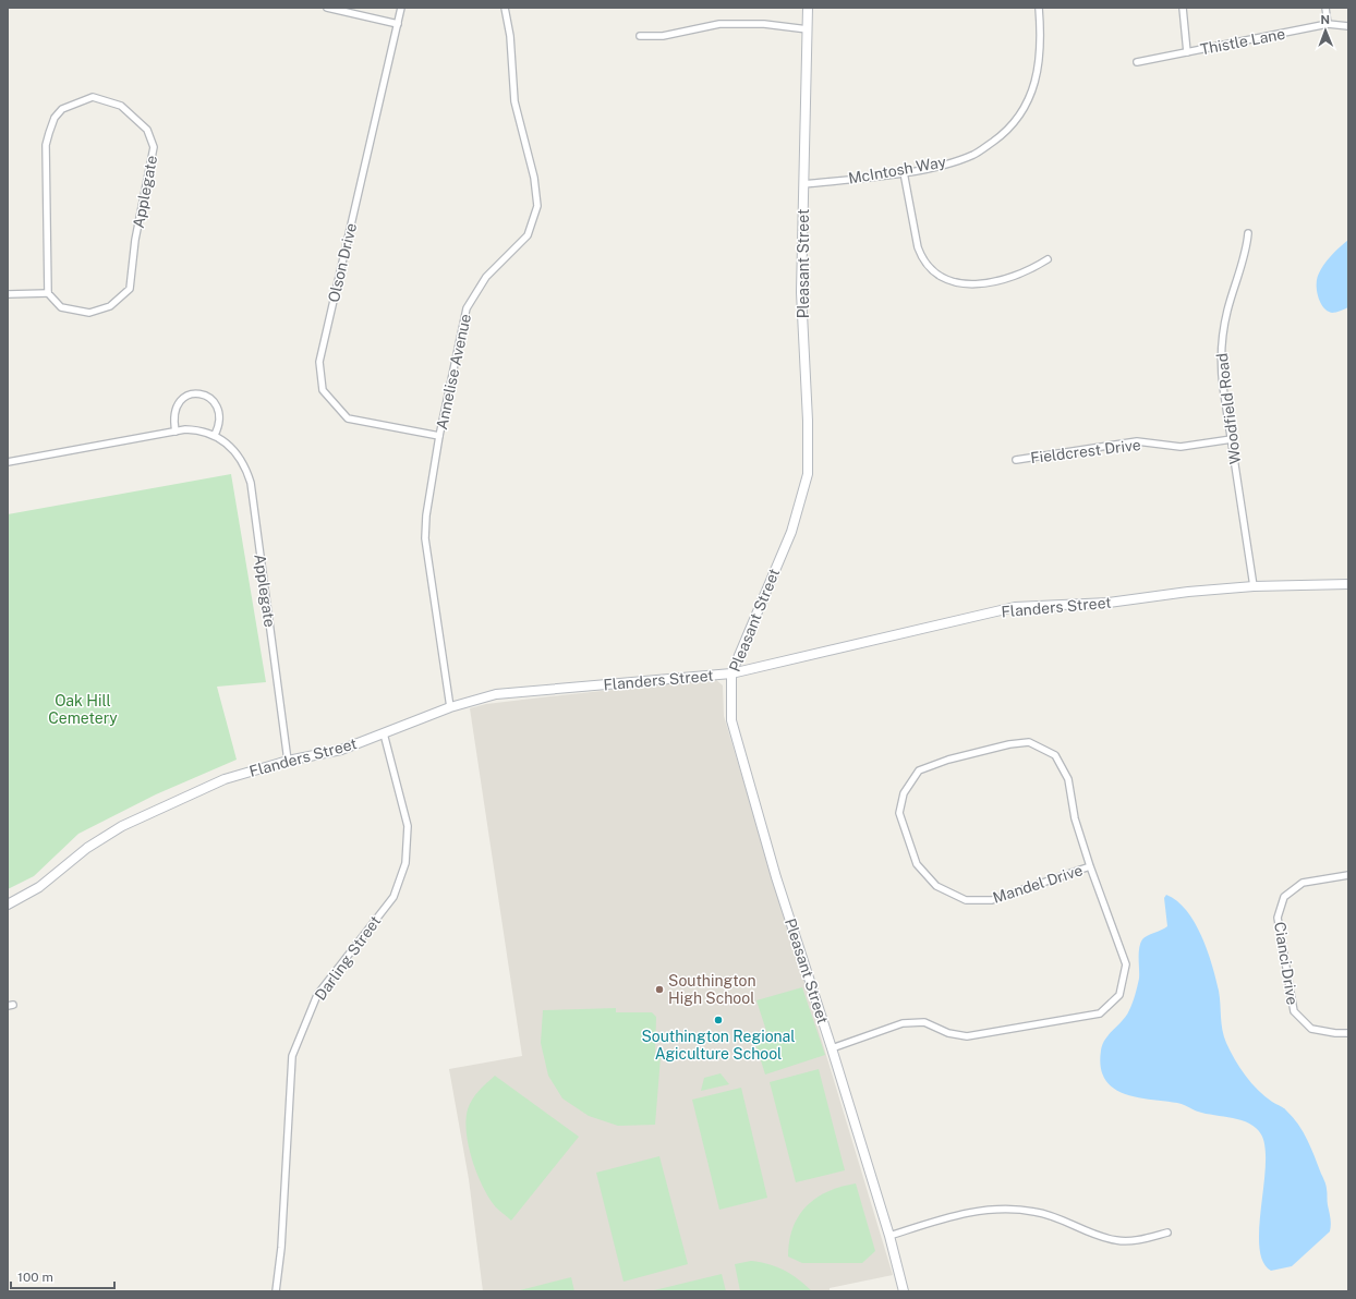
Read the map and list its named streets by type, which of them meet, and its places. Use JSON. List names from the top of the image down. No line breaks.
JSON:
{"streets":{"street":["Thistle Lane","McIntosh Way","Applegate","Olson Drive","Pleasant Street","Annelise Avenue","Woodfield Road","Fieldcrest Drive","Flanders Street","Mandel Drive","Darling Street","Cianci Drive"]},"crossings":[["McIntosh Way","Pleasant Street"],["Applegate","Flanders Street"],["Olson Drive","Annelise Avenue"],["Pleasant Street","Flanders Street"],["Pleasant Street","Mandel Drive"],["Annelise Avenue","Flanders Street"],["Woodfield Road","Fieldcrest Drive"],["Woodfield Road","Flanders Street"],["Flanders Street","Darling Street"]],"parks":["Oak Hill Cemetery"],"places":["Southington High School","Southington Regional Agiculture School"],"scale_bar":"100 m","north":"top"}
